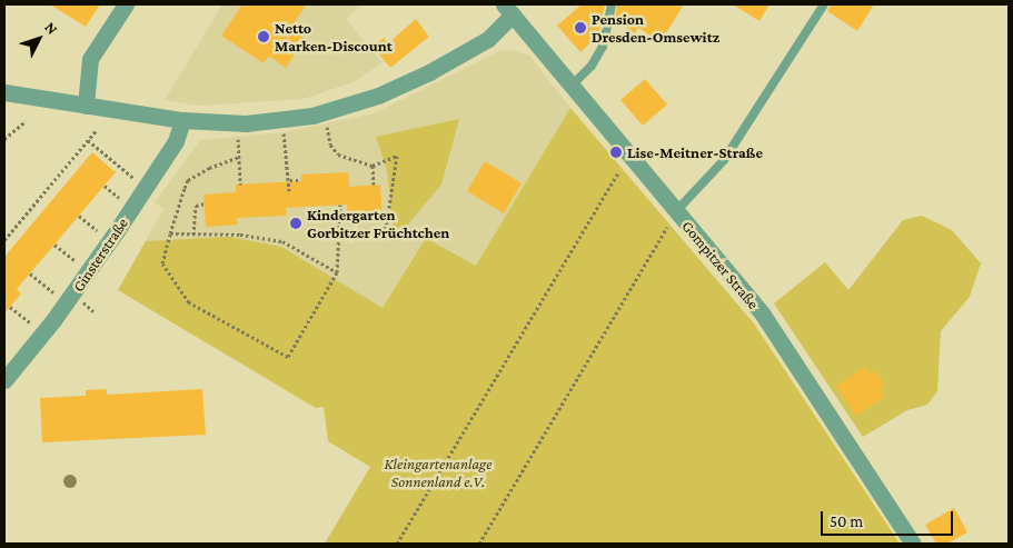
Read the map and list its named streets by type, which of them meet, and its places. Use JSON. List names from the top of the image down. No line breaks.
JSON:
{"streets":{"street":["Ginsterstraße","Gompitzer Straße"]},"parks":["Kleingartenanlage Sonnenland e.V."],"places":["Pension Dresden-Omsewitz","Netto Marken-Discount","Lise-Meitner-Straße","Kindergarten Gorbitzer Früchtchen"],"scale_bar":"50 m","north":"top right"}
